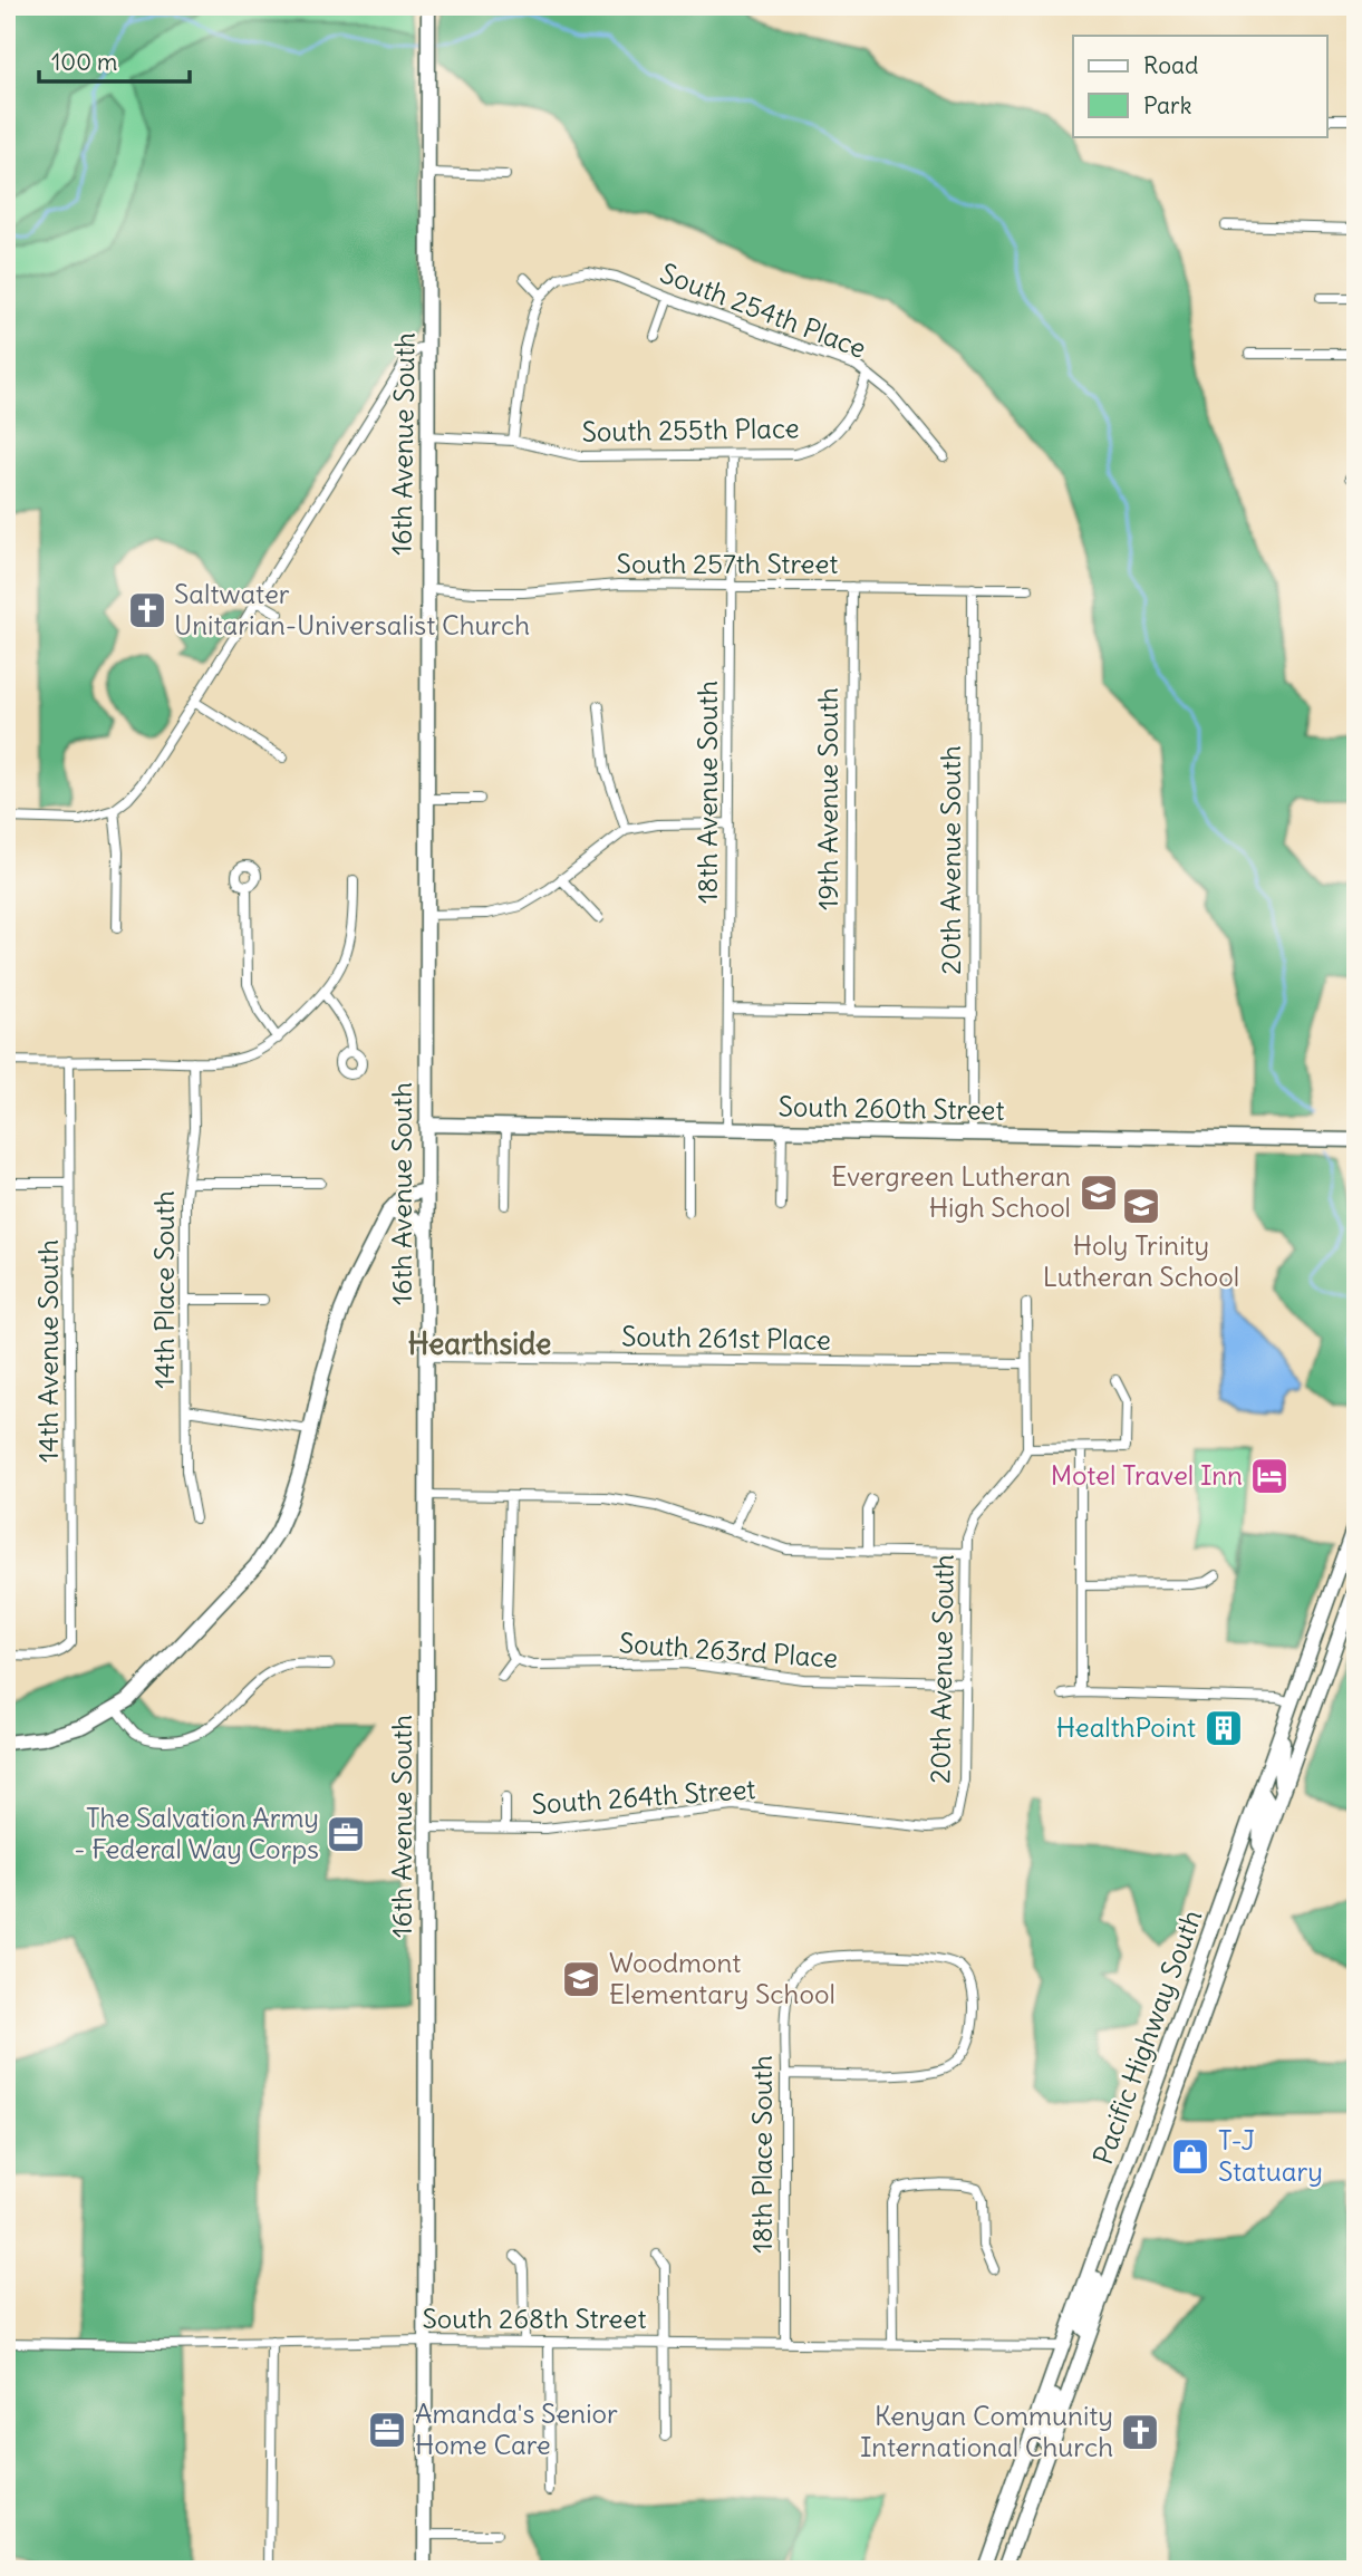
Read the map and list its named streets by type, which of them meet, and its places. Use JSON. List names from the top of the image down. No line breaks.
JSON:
{"streets":{"main road":["16th Avenue South","South 260th Street","Pacific Highway South"],"street":["South 254th Place","South 255th Place","South 257th Street","18th Avenue South","19th Avenue South","20th Avenue South","14th Place South","South 261st Place","14th Avenue South","South 263rd Place","South 264th Street","18th Place South","South 268th Street"]},"crossings":[["South 254th Place","South 255th Place"],["South 255th Place","16th Avenue South"],["South 255th Place","18th Avenue South"],["16th Avenue South","South 257th Street"],["16th Avenue South","South 260th Street"],["16th Avenue South","South 261st Place"],["16th Avenue South","South 264th Street"],["16th Avenue South","South 268th Street"],["South 257th Street","18th Avenue South"],["South 257th Street","19th Avenue South"],["South 257th Street","20th Avenue South"],["18th Avenue South","South 260th Street"],["20th Avenue South","South 260th Street"],["20th Avenue South","South 263rd Place"],["20th Avenue South","South 264th Street"],["Pacific Highway South","South 268th Street"],["18th Place South","South 268th Street"]],"districts":["Hearthside"],"places":{"church":["Saltwater Unitarian-Universalist Church","Kenyan Community International Church"],"school or university":["Evergreen Lutheran High School","Holy Trinity Lutheran School","Woodmont Elementary School"],"hotel":["Motel Travel Inn"],"building":["HealthPoint"],"office":["The Salvation Army - Federal Way Corps","Amanda's Senior Home Care"],"shop":["T-J Statuary"]},"legend":["Road","Park"],"scale_bar":"100 m"}
